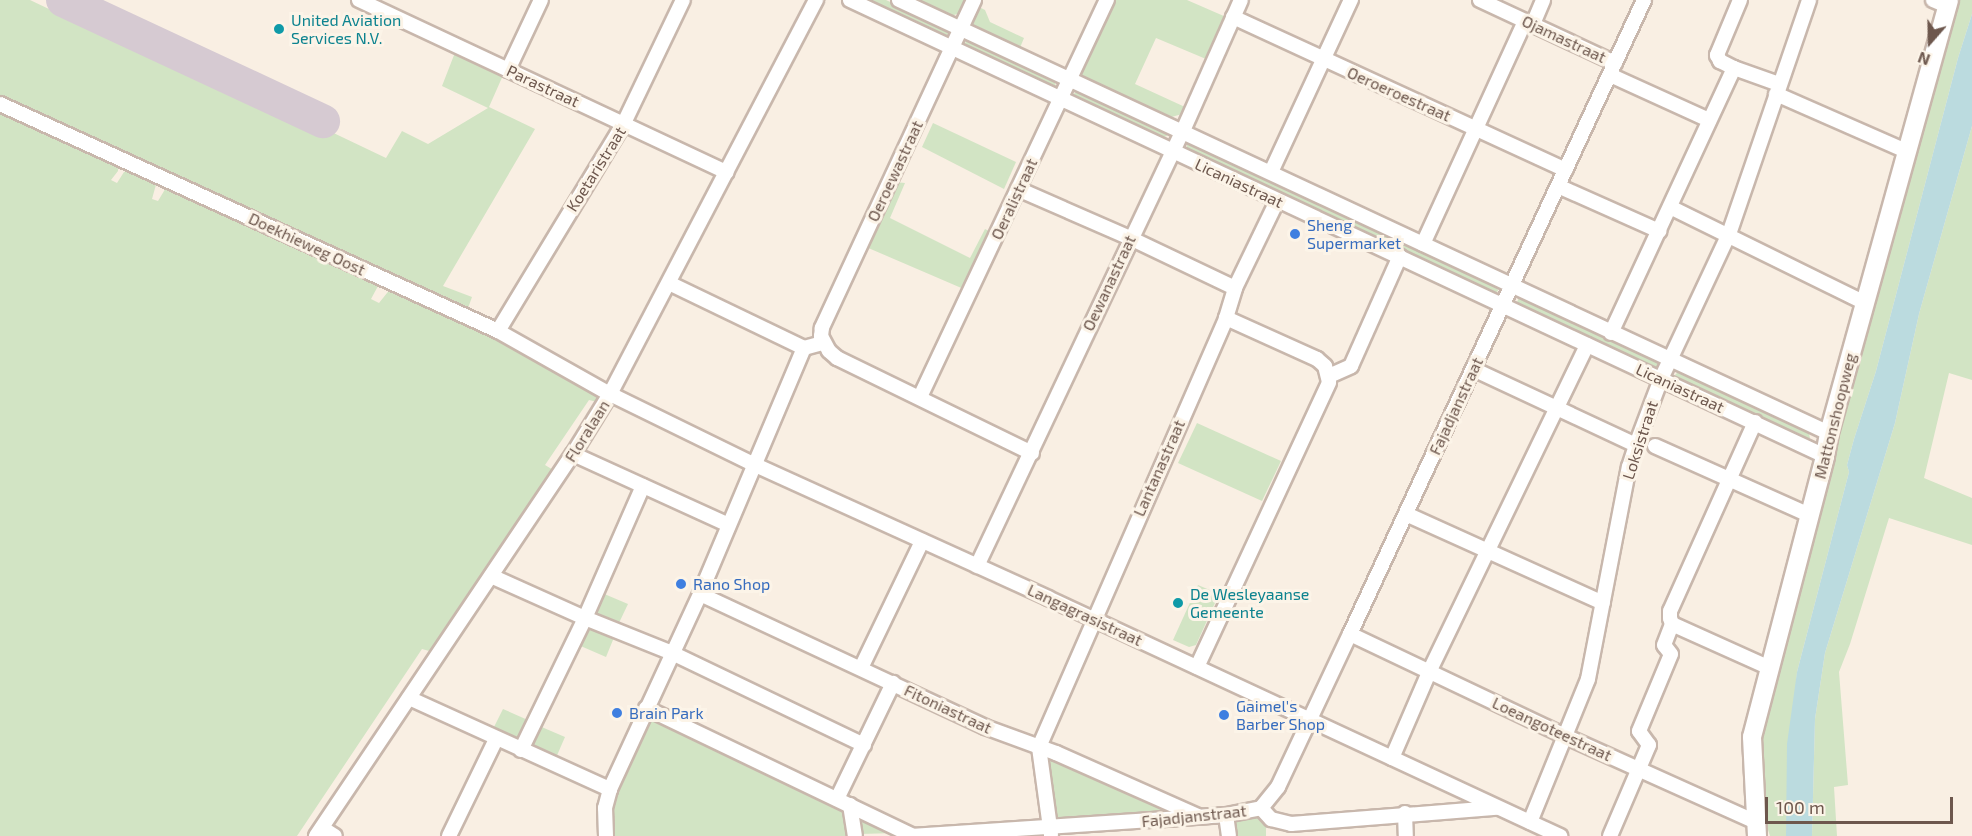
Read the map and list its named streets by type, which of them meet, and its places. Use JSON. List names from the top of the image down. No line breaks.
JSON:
{"streets":{"street":["Ojamastraat","Parastraat","Oeroeroestraat","Koetaristraat","Oeroewastraat","Licaniastraat","Oeralistraat","Doekhieweg Oost","Oewanastraat","Fajadjanstraat","Mattonshoopweg","Floralaan","Loksistraat","Lantanastraat","Langagrasistraat","Fitoniastraat","Loeangoteestraat"]},"crossings":[["Ojamastraat","Fajadjanstraat"],["Parastraat","Koetaristraat"],["Parastraat","Floralaan"],["Oeroeroestraat","Oewanastraat"],["Oeroeroestraat","Fajadjanstraat"],["Koetaristraat","Doekhieweg Oost"],["Oeroewastraat","Licaniastraat"],["Licaniastraat","Oeralistraat"],["Licaniastraat","Oewanastraat"],["Licaniastraat","Fajadjanstraat"],["Licaniastraat","Mattonshoopweg"],["Licaniastraat","Loksistraat"],["Licaniastraat","Lantanastraat"],["Doekhieweg Oost","Floralaan"],["Doekhieweg Oost","Langagrasistraat"],["Oewanastraat","Langagrasistraat"],["Fajadjanstraat","Langagrasistraat"],["Fajadjanstraat","Fitoniastraat"],["Fajadjanstraat","Loeangoteestraat"],["Mattonshoopweg","Loeangoteestraat"],["Floralaan","Langagrasistraat"],["Loksistraat","Langagrasistraat"],["Loksistraat","Loeangoteestraat"],["Lantanastraat","Langagrasistraat"],["Lantanastraat","Fitoniastraat"]],"places":["United Aviation Services N.V.","Sheng Supermarket","Rano Shop","De Wesleyaanse Gemeente","Brain Park","Gaimel's Barber Shop"],"scale_bar":"100 m","north":"bottom"}
